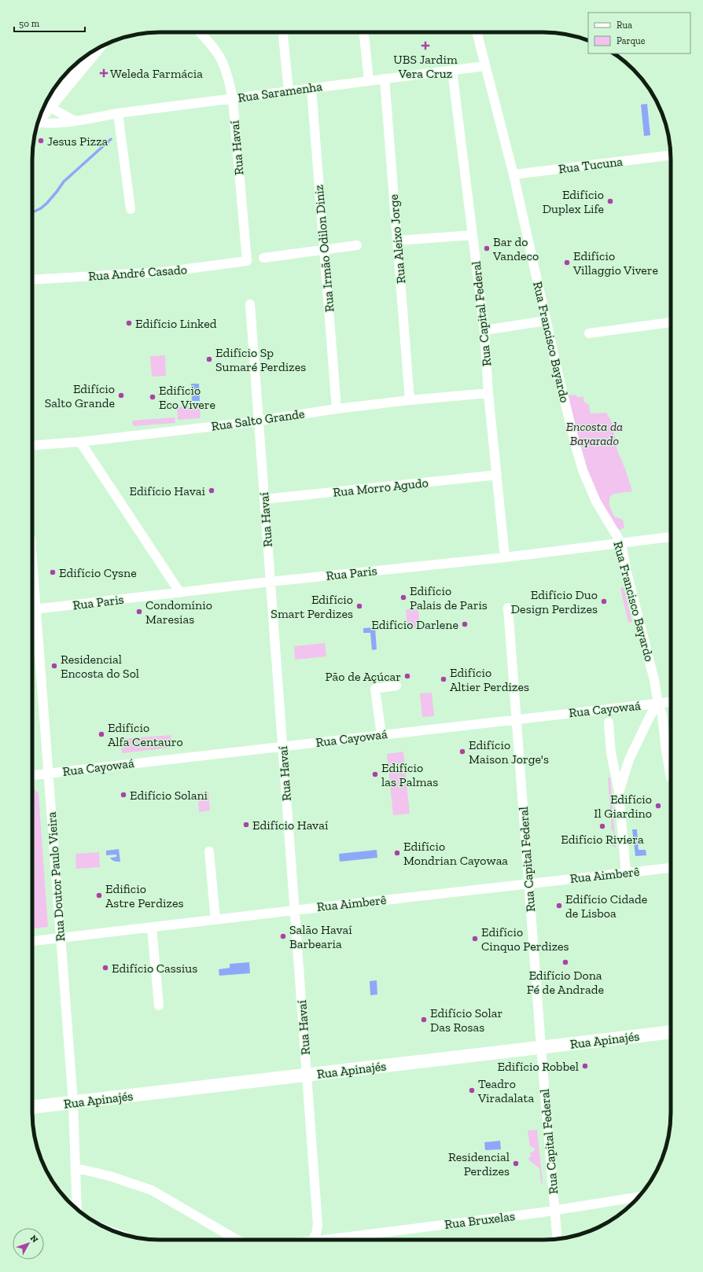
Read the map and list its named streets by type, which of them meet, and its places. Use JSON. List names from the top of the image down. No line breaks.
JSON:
{"streets":{"street":["Rua Saramenha","Rua Havaí","Rua Tucuna","Rua Aleixo Jorge","Rua Irmão Odilon Diniz","Rua André Casado","Rua Capital Federal","Rua Francisco Bayardo","Rua Salto Grande","Rua Morro Agudo","Rua Paris","Rua Cayowaá","Rua Aimberê","Rua Doutor Paulo Vieira","Rua Apinajés","Rua Bruxelas"]},"crossings":[["Rua Saramenha","Rua Havaí"],["Rua Saramenha","Rua Aleixo Jorge"],["Rua Saramenha","Rua Irmão Odilon Diniz"],["Rua Saramenha","Rua Capital Federal"],["Rua Saramenha","Rua Francisco Bayardo"],["Rua Havaí","Rua André Casado"],["Rua Havaí","Rua Salto Grande"],["Rua Havaí","Rua Morro Agudo"],["Rua Havaí","Rua Paris"],["Rua Havaí","Rua Cayowaá"],["Rua Havaí","Rua Aimberê"],["Rua Havaí","Rua Apinajés"],["Rua Tucuna","Rua Francisco Bayardo"],["Rua Aleixo Jorge","Rua Salto Grande"],["Rua Irmão Odilon Diniz","Rua Salto Grande"],["Rua Capital Federal","Rua Salto Grande"],["Rua Capital Federal","Rua Morro Agudo"],["Rua Capital Federal","Rua Paris"],["Rua Capital Federal","Rua Cayowaá"],["Rua Capital Federal","Rua Aimberê"],["Rua Capital Federal","Rua Apinajés"],["Rua Capital Federal","Rua Bruxelas"],["Rua Francisco Bayardo","Rua Paris"],["Rua Francisco Bayardo","Rua Cayowaá"],["Rua Cayowaá","Rua Doutor Paulo Vieira"],["Rua Aimberê","Rua Doutor Paulo Vieira"],["Rua Doutor Paulo Vieira","Rua Apinajés"]],"parks":["Encosta da Bayarado"],"places":{"health":["UBS Jardim Vera Cruz","Weleda Farmácia"],"other":["Jesus Pizza","Edifício Duplex Life","Bar do Vandeco","Edifício Villaggio Vivere","Edifício Linked","Edifício Sp Sumaré Perdizes","Edifício Salto Grande","Edifício Eco Vivere","Edifício Havai","Edifício Cysne","Edifício Palais de Paris","Edifício Duo Design Perdizes","Edifício Smart Perdizes","Condomínio Maresias","Edifício Darlene","Residencial Encosta do Sol","Pão de Açúcar","Edifício Altier Perdizes","Edifício Alfa Centauro","Edifício Maison Jorge's","Edifício las Palmas","Edifício Solani","Edifício Il Giardino","Edifício Havaí","Edifício Riviera","Edifício Mondrian Cayowaa","Edificio Astre Perdizes","Edifício Cidade de Lisboa","Salão Havaí Barbearia","Edifício Cinquo Perdizes","Edifício Dona Fé de Andrade","Edifício Cassius","Edifício Solar Das Rosas","Edifício Robbel","Teadro Viradalata","Residencial Perdizes"]},"legend":["Rua","Parque"],"scale_bar":"50 m","north":"top right"}
